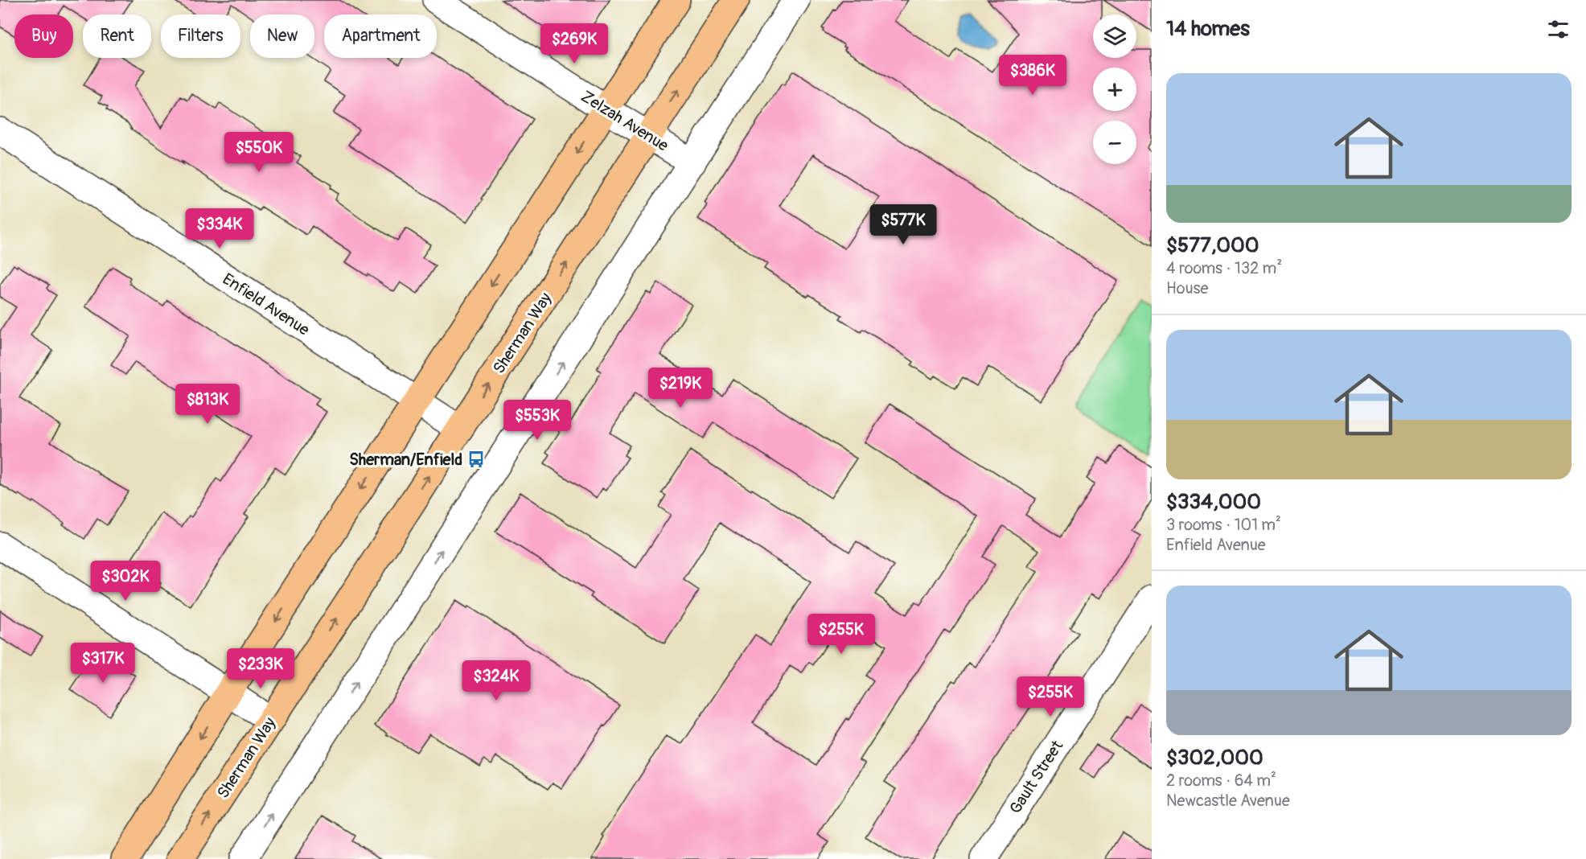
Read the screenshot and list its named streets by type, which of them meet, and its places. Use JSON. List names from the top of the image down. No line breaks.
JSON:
{"streets":{"main road":["Sherman Way"],"street":["Zelzah Avenue","Enfield Avenue","Gault Street"]},"crossings":[["Zelzah Avenue","Sherman Way"],["Enfield Avenue","Sherman Way"]],"places":{"bus stop":["Sherman/Enfield"]},"page":{"heading":"14 homes","map_buttons":["+","−"],"chip":["Buy","Rent","Filters","New","Apartment"],"price":["$269K","$386K","$550K","$577K","$334K","$219K","$813K","$553K","$302K","$255K","$317K","$233K","$324K","$255K"],"list":[{"name":"$577,000","note":"4 rooms · 132 m² · House"},{"name":"$334,000","note":"3 rooms · 101 m² · Enfield Avenue"},{"name":"$302,000","note":"2 rooms · 64 m² · Newcastle Avenue"}]}}
